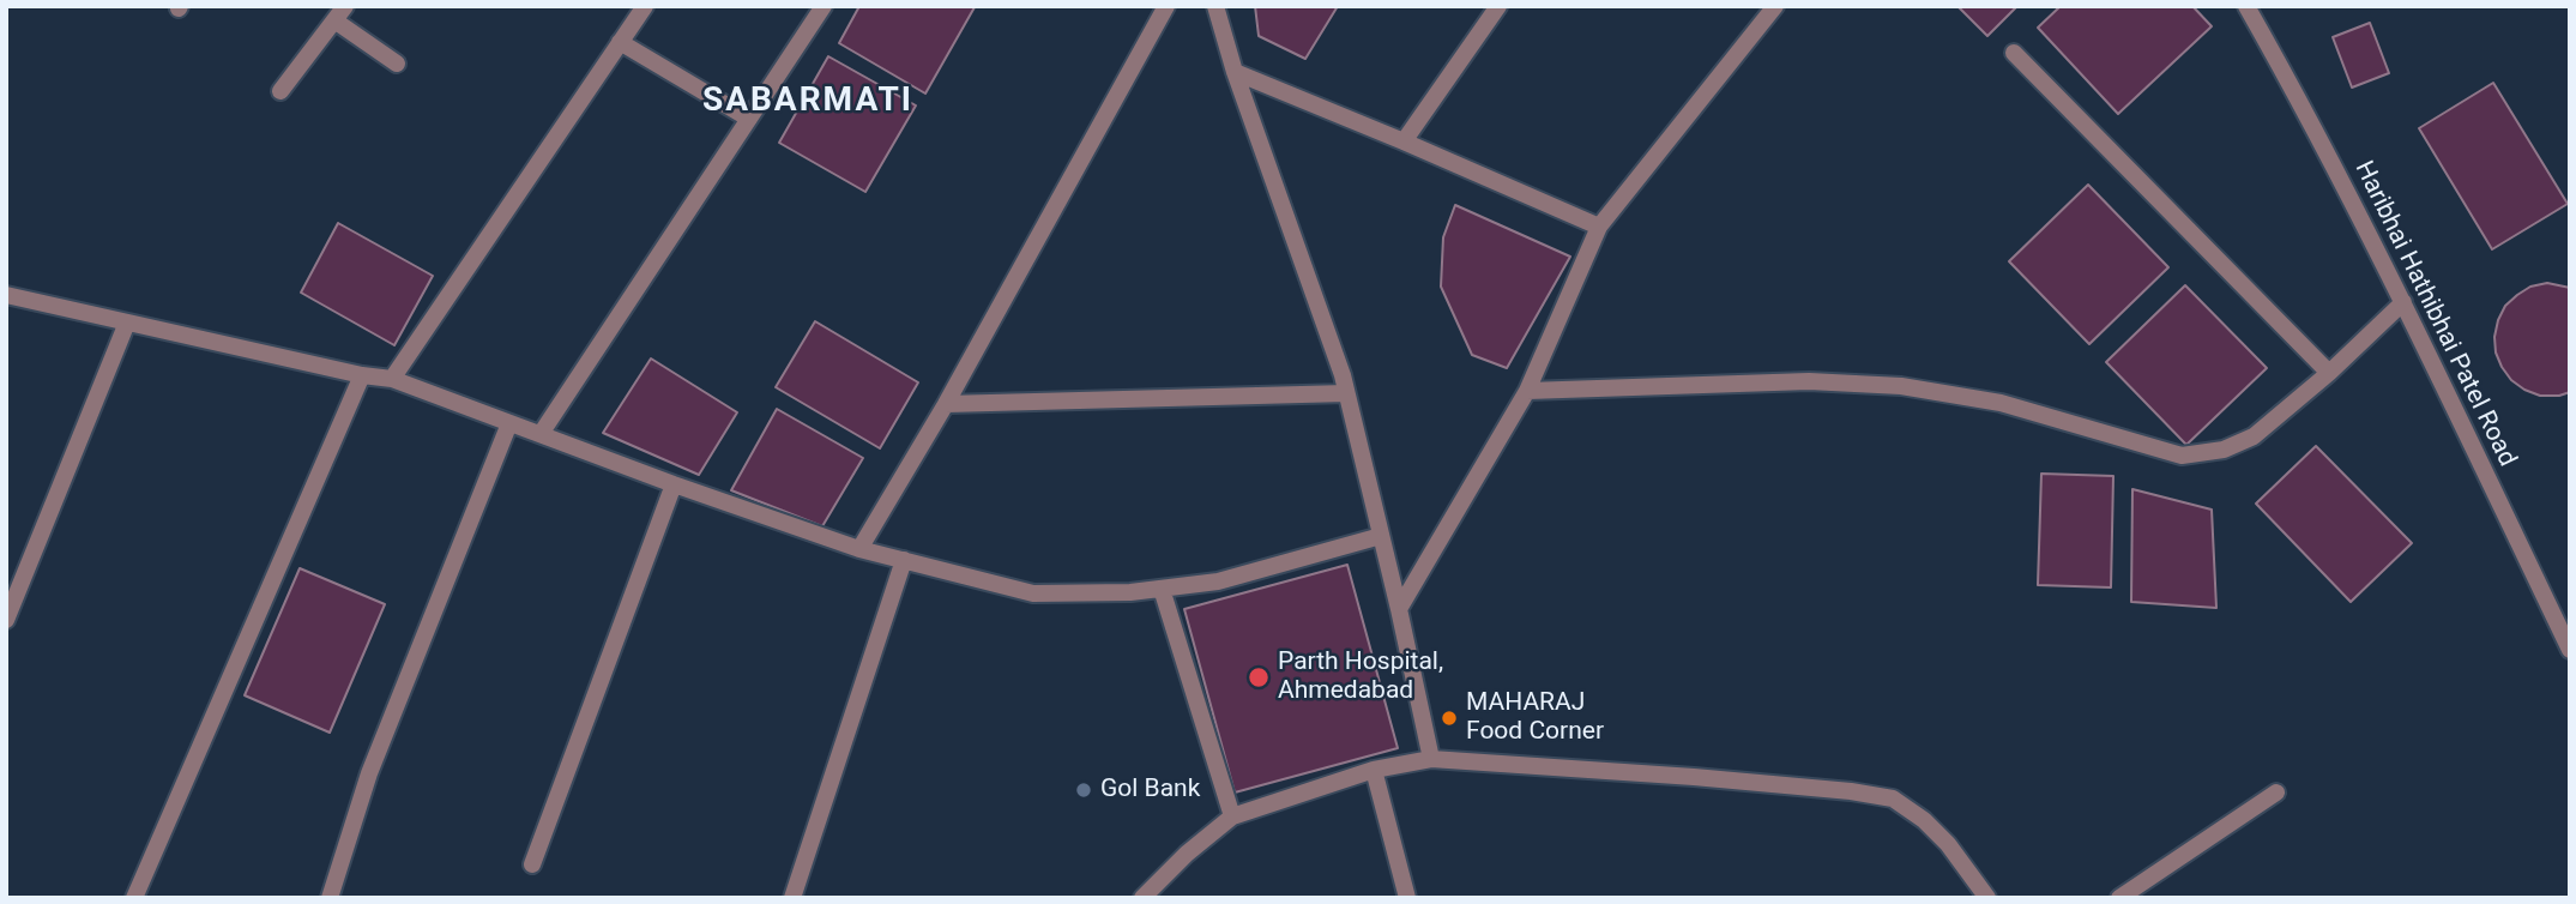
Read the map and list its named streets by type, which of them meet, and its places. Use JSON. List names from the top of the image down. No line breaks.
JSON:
{"streets":{"street":["Haribhai Hathibhai Patel Road"]},"districts":["SABARMATI"],"places":["Parth Hospital, Ahmedabad","MAHARAJ Food Corner","Gol Bank"]}
